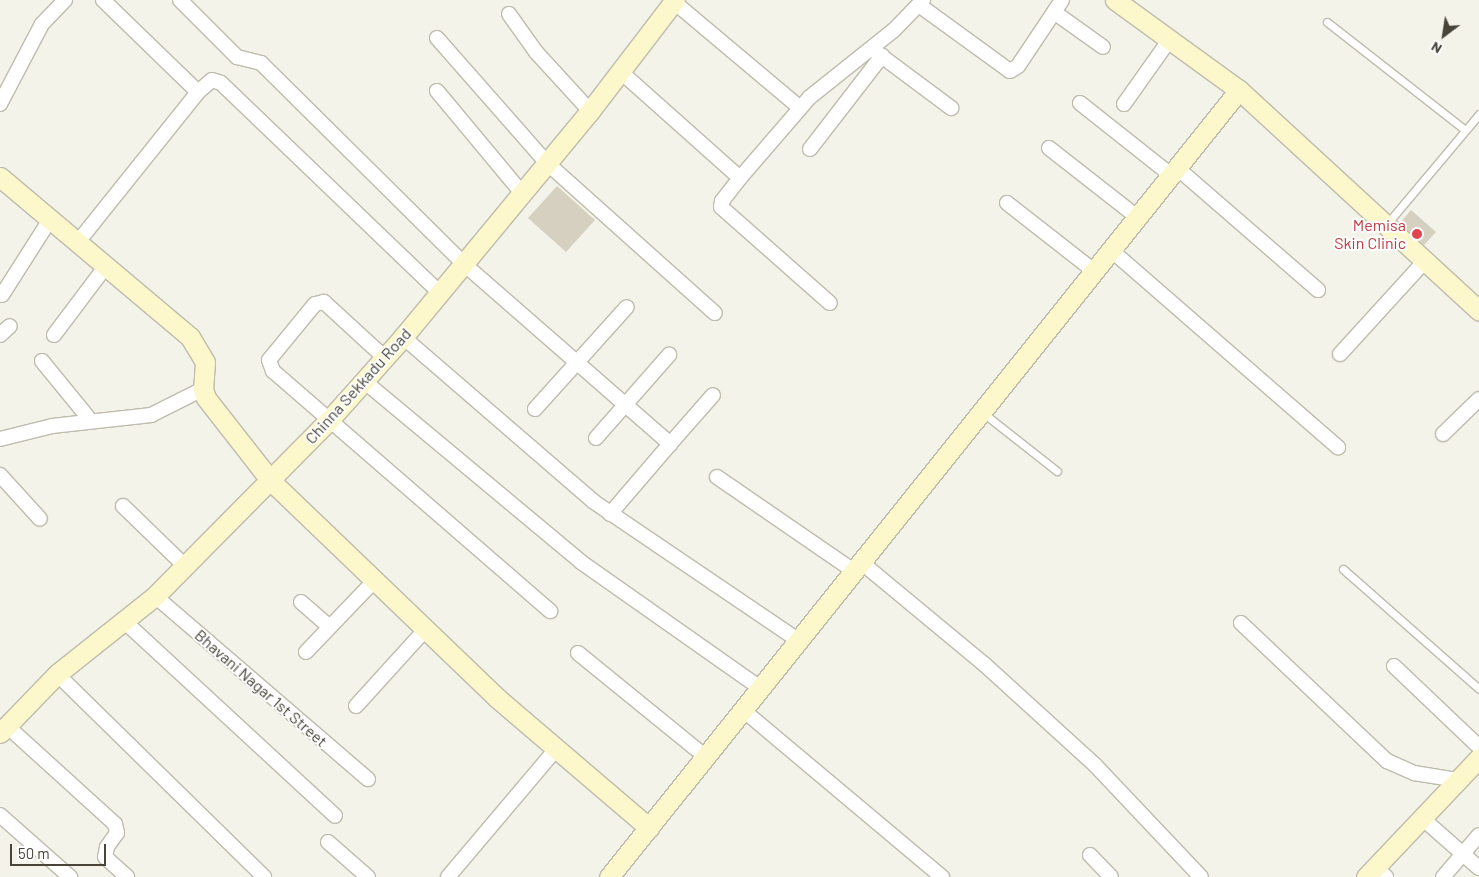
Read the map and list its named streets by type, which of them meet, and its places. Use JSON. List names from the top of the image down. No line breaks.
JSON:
{"streets":{"street":["Chinna Sekkadu Road","Bhavani Nagar 1st Street"]},"crossings":[["Chinna Sekkadu Road","Bhavani Nagar 1st Street"]],"places":["Memisa Skin Clinic"],"scale_bar":"50 m","north":"bottom left"}
